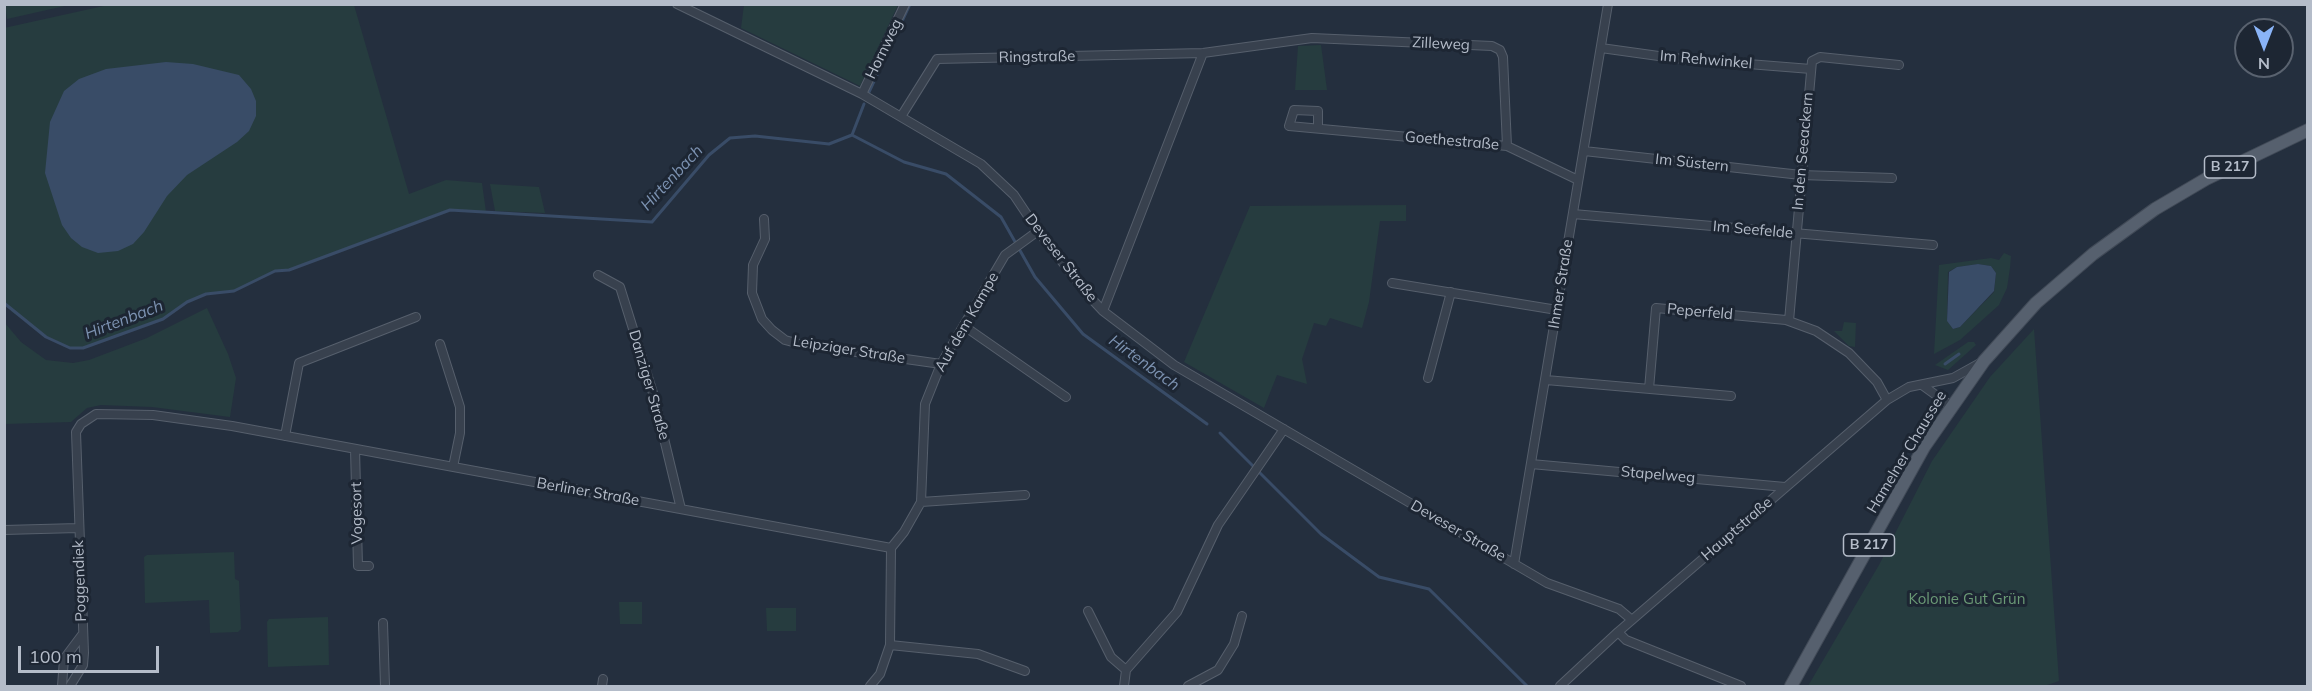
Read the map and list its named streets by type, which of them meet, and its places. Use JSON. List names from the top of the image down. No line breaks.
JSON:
{"streets":{"main road":["B 217","Hamelner Chaussee"],"street":["Zilleweg","Hornweg","Ringstraße","Im Rehwinkel","Goethestraße","In den Seeackern","Im Süstern","Im Seefelde","Deveser Straße","Ihmer Straße","Peperfeld","Auf dem Kampe","Leipziger Straße","Danziger Straße","Stapelweg","Berliner Straße","Vogesort","Hauptstraße","Poggendiek"]},"crossings":[["Zilleweg","Ringstraße"],["Zilleweg","Goethestraße"],["Hornweg","Deveser Straße"],["Ringstraße","Deveser Straße"],["Im Rehwinkel","In den Seeackern"],["Im Rehwinkel","Ihmer Straße"],["Goethestraße","Ihmer Straße"],["In den Seeackern","Im Süstern"],["In den Seeackern","Im Seefelde"],["Im Süstern","Ihmer Straße"],["B 217","Hamelner Chaussee"],["B 217","Hauptstraße"],["Im Seefelde","Ihmer Straße"],["Deveser Straße","Ihmer Straße"],["Deveser Straße","Auf dem Kampe"],["Deveser Straße","Hauptstraße"],["Ihmer Straße","Stapelweg"],["Peperfeld","Hauptstraße"],["Auf dem Kampe","Leipziger Straße"],["Auf dem Kampe","Berliner Straße"],["Danziger Straße","Berliner Straße"],["Hamelner Chaussee","Hauptstraße"],["Stapelweg","Hauptstraße"],["Berliner Straße","Vogesort"],["Berliner Straße","Poggendiek"]],"water":["Hirtenbach"],"parks":["Kolonie Gut Grün"],"scale_bar":"100 m","north":"bottom"}
